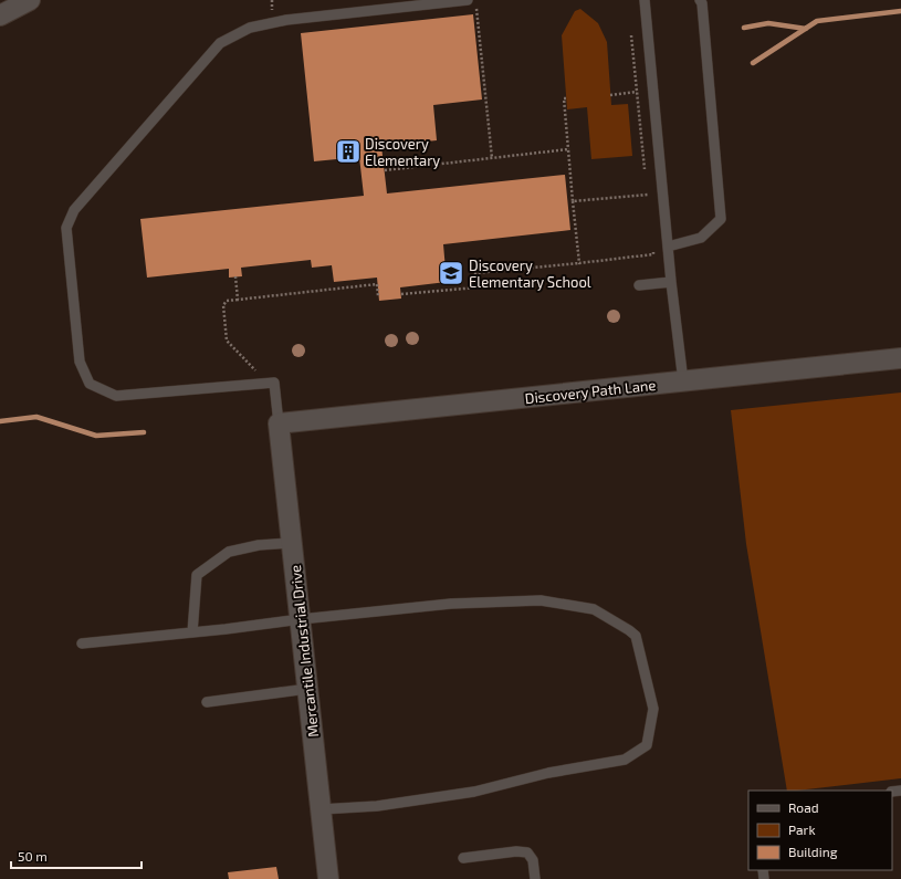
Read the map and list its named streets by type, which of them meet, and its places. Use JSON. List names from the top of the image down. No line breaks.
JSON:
{"streets":{"street":["Discovery Path Lane","Mercantile Industrial Drive"]},"crossings":[["Discovery Path Lane","Mercantile Industrial Drive"]],"places":{"building":["Discovery Elementary"],"school or university":["Discovery Elementary School"]},"legend":["Road","Park","Building"],"scale_bar":"50 m"}
